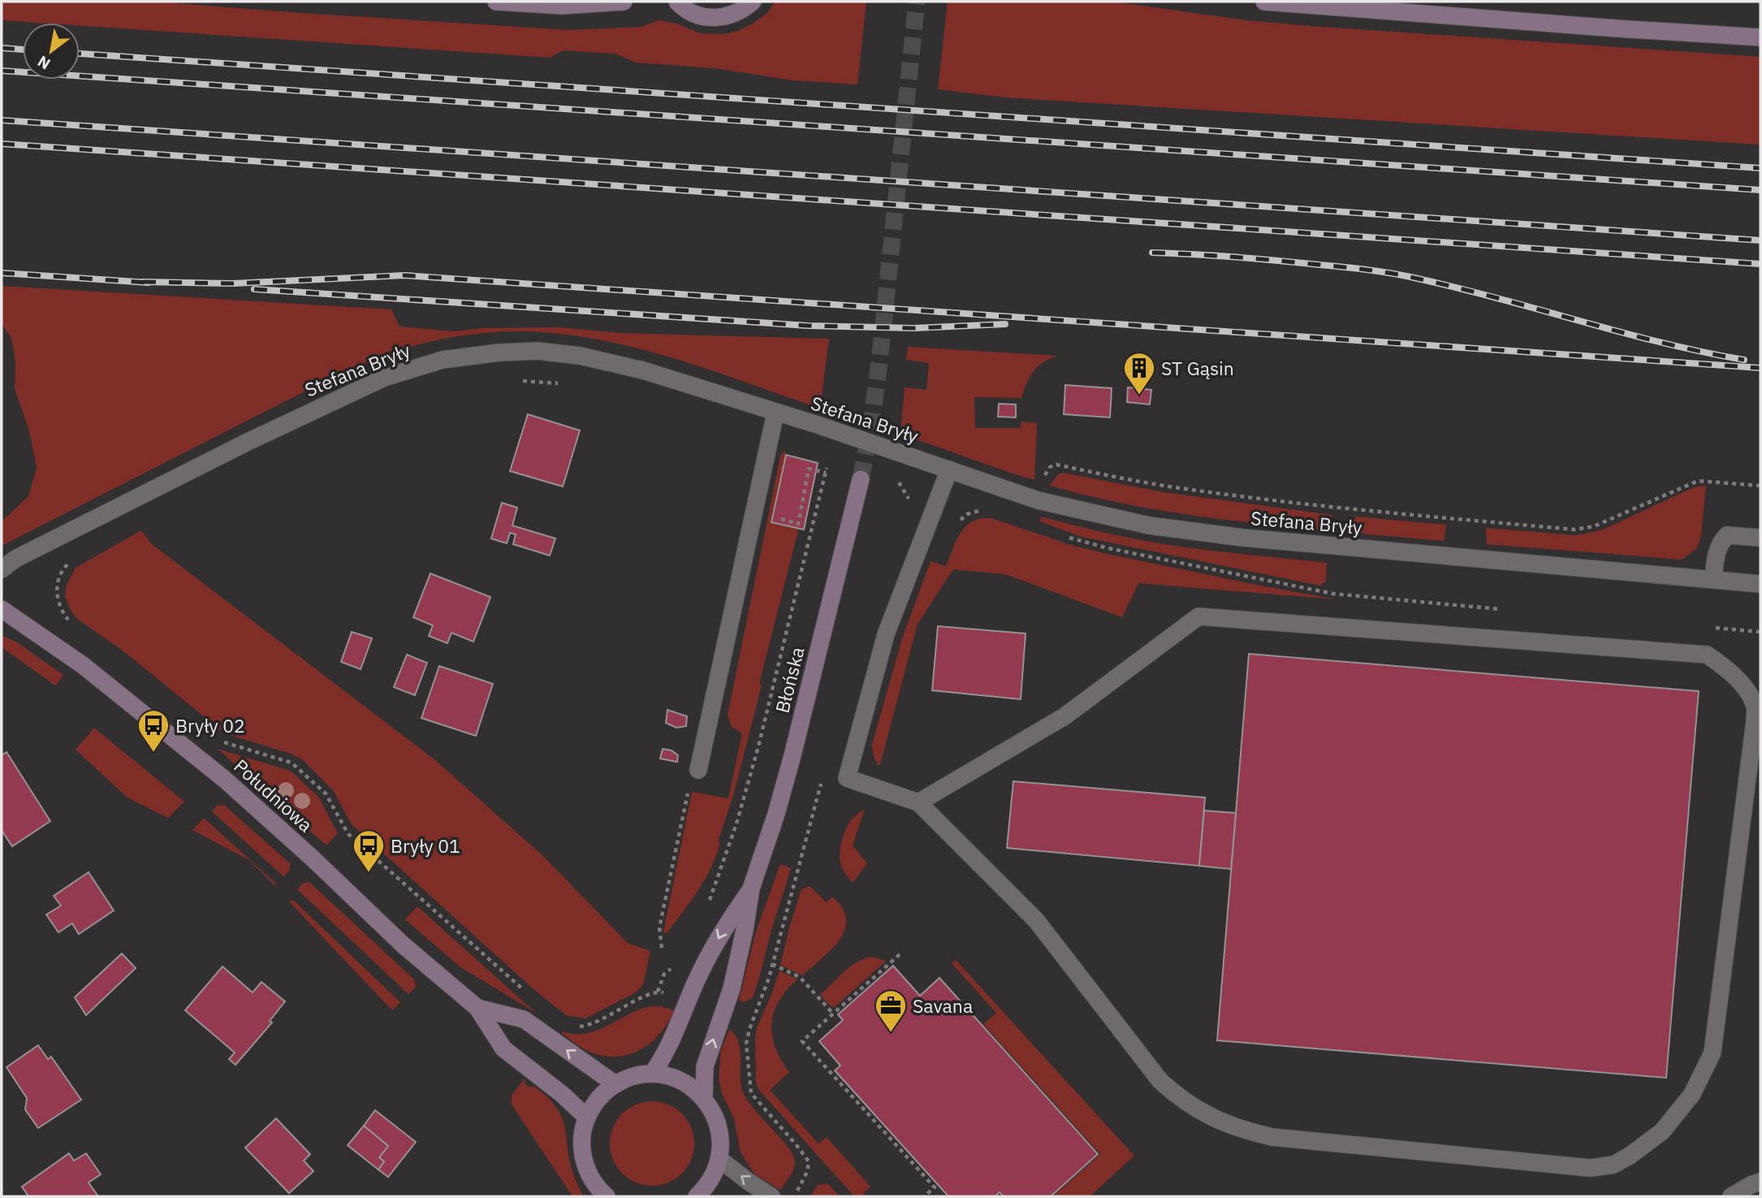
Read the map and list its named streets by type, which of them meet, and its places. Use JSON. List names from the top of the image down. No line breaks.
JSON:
{"streets":{"street":["Stefana Bryły","Błońska","Południowa"]},"places":{"building":["ST Gąsin"],"bus stop":["Bryły 02","Bryły 01"],"office":["Savana"]},"north":"bottom left"}
